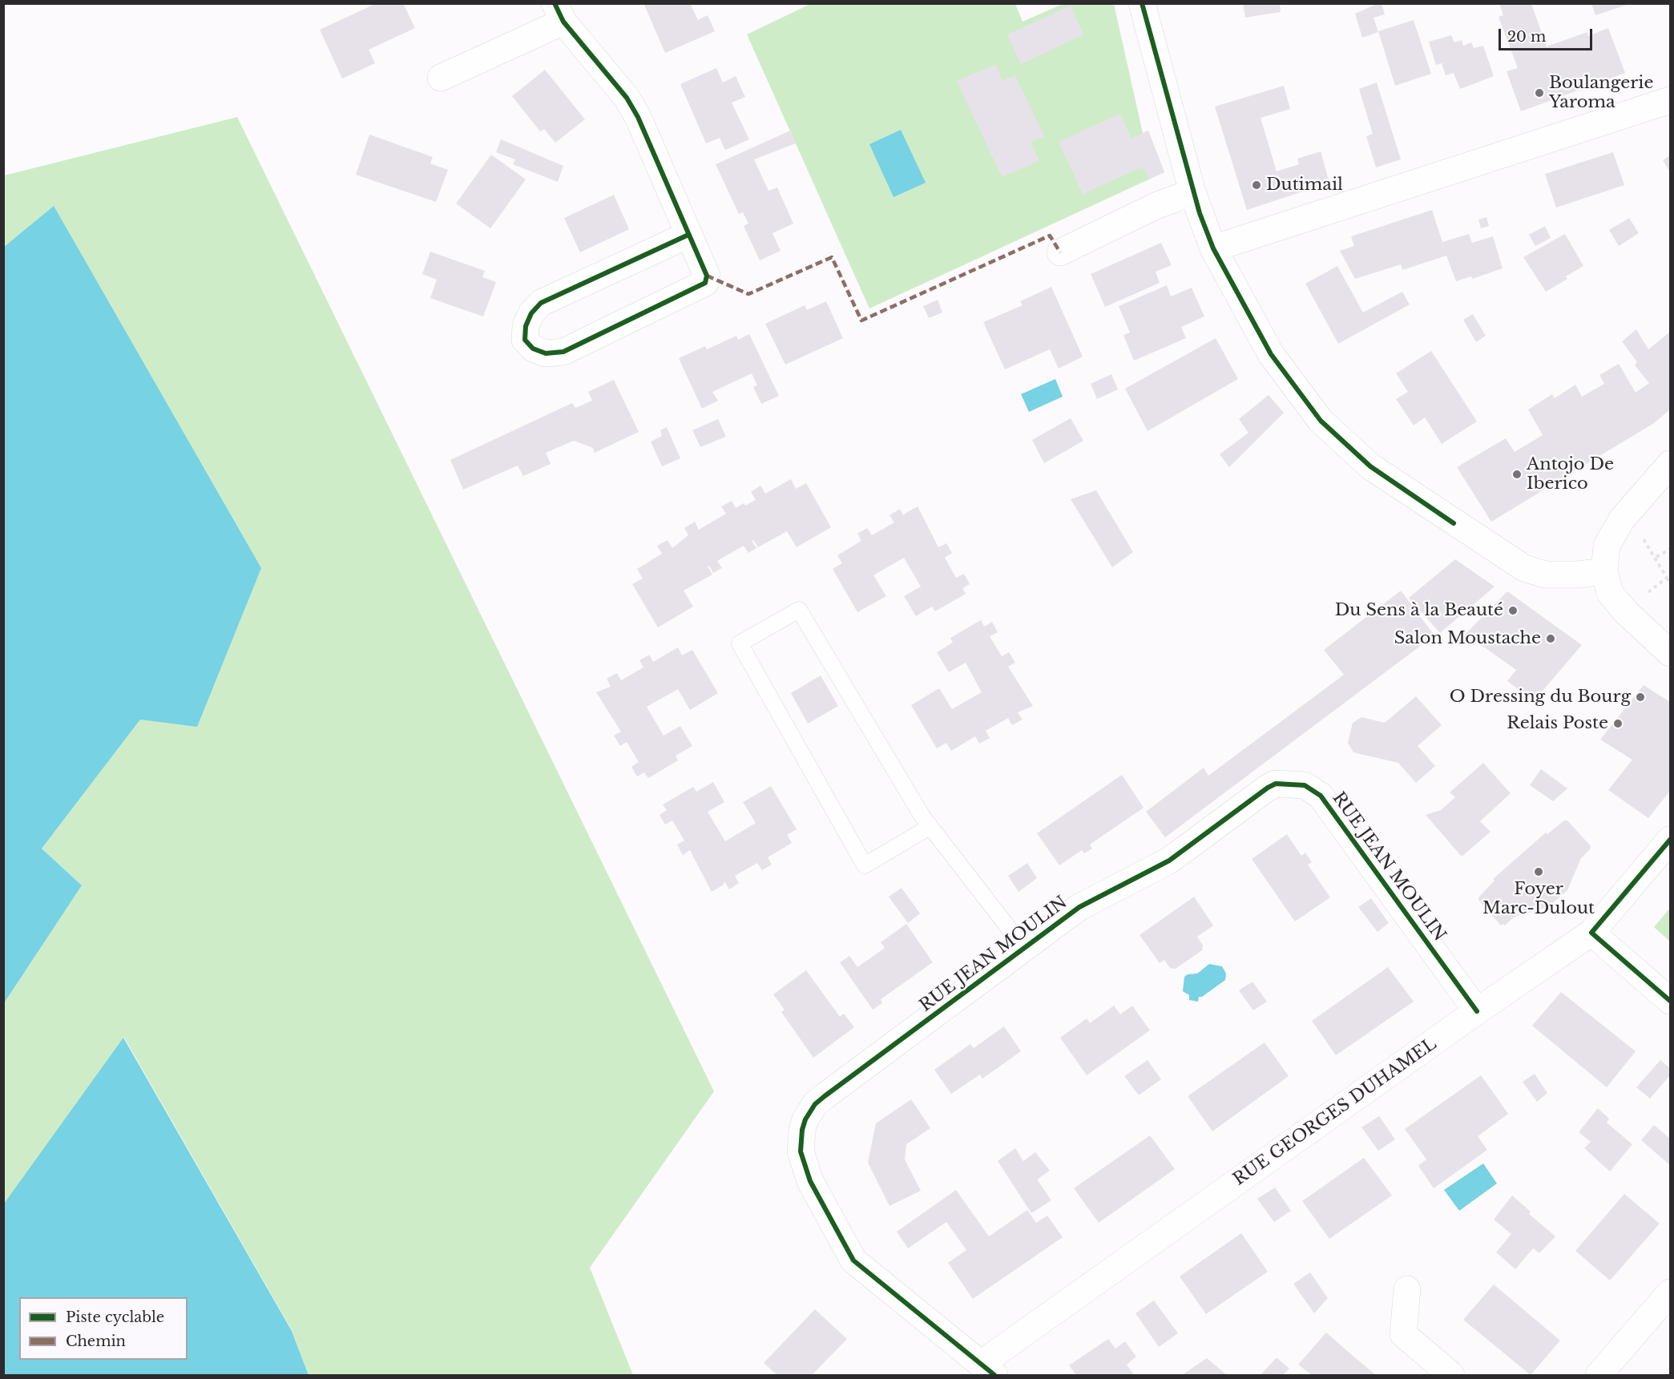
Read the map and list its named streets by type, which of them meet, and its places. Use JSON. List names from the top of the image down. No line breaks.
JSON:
{"streets":{"street":["RUE JEAN MOULIN","RUE GEORGES DUHAMEL"]},"crossings":[["RUE JEAN MOULIN","RUE GEORGES DUHAMEL"]],"places":["Boulangerie Yaroma","Dutimail","Antojo De Iberico","Du Sens à la Beauté","Salon Moustache","O Dressing du Bourg","Relais Poste","Foyer Marc-Dulout"],"legend":["Piste cyclable","Chemin"],"scale_bar":"20 m"}
